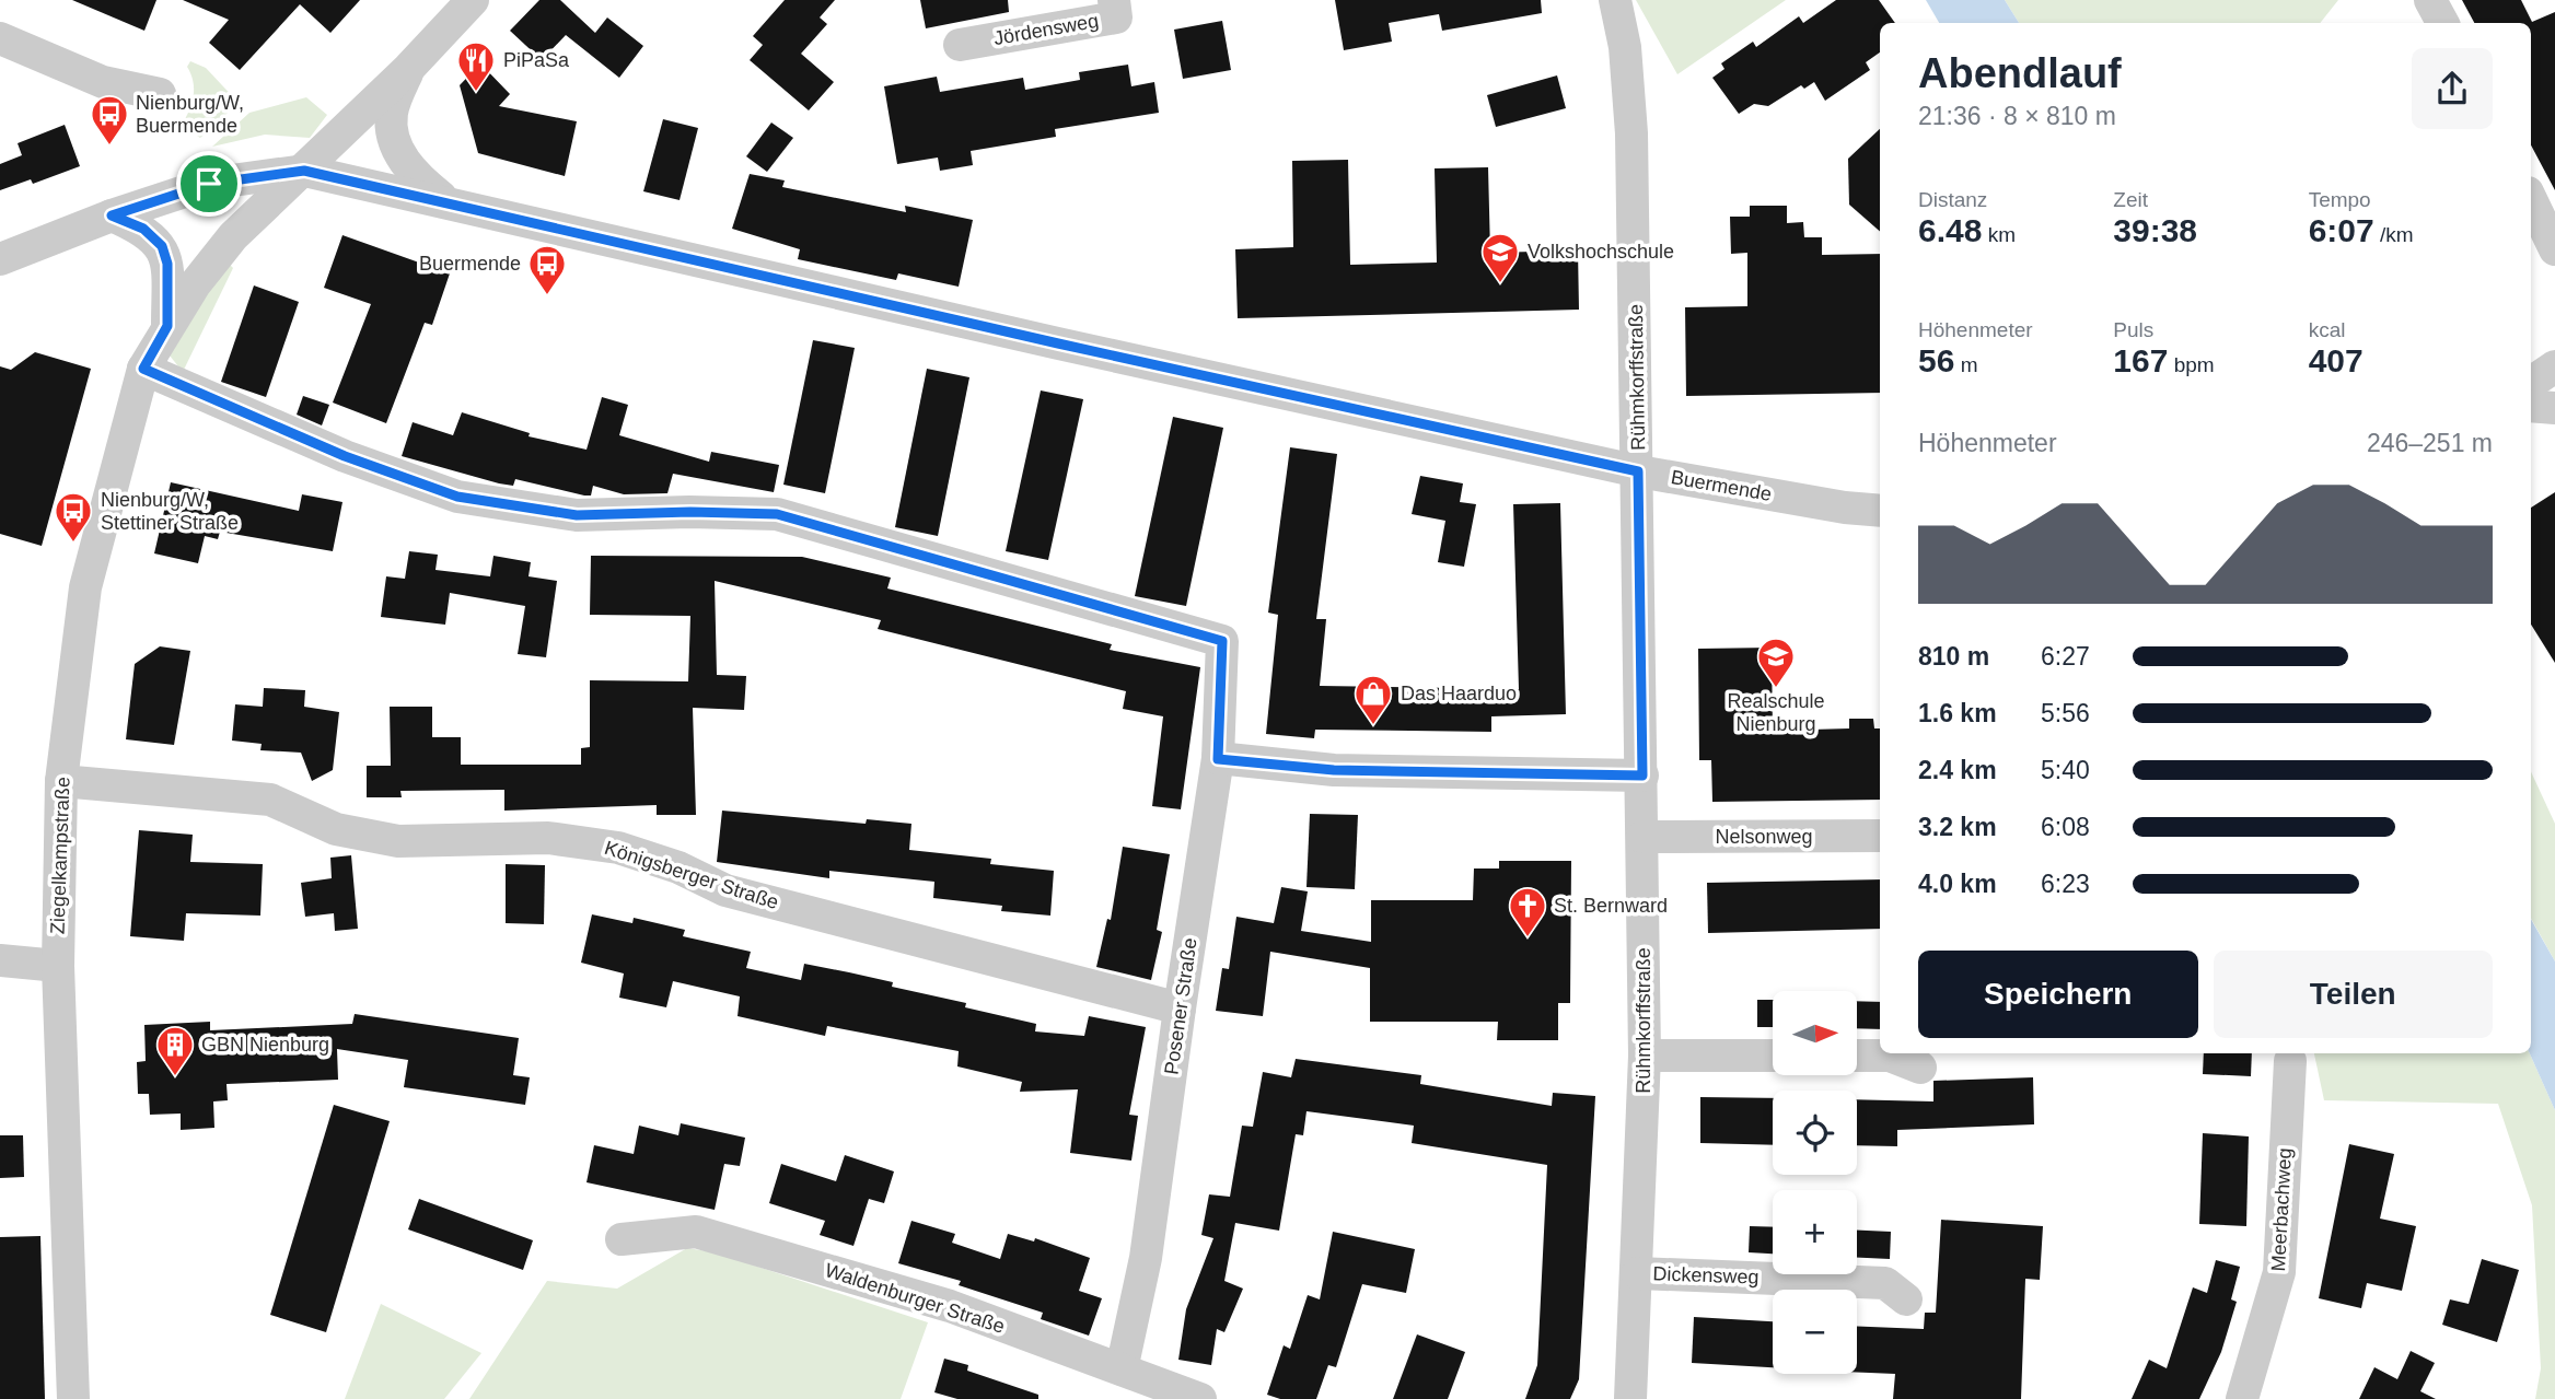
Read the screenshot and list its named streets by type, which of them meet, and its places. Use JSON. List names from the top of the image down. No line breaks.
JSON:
{"streets":{"street":["Jördensweg","Rühmkorffstraße","Buermende","Nelsonweg","Ziegelkampstraße","Königsberger Straße","Posener Straße","Meerbachweg","Dickensweg","Waldenburger Straße"]},"crossings":[["Rühmkorffstraße","Buermende"],["Rühmkorffstraße","Nelsonweg"],["Rühmkorffstraße","Dickensweg"],["Buermende","Ziegelkampstraße"],["Ziegelkampstraße","Königsberger Straße"],["Ziegelkampstraße","Posener Straße"],["Königsberger Straße","Posener Straße"],["Posener Straße","Waldenburger Straße"]],"places":{"restaurant":["PiPaSa"],"bus stop":["Nienburg/W, Buermende","Buermende","Nienburg/W, Stettiner Straße"],"school or university":["Volkshochschule","Realschule Nienburg"],"shop":["Das Haarduo"],"church":["St. Bernward"],"building":["GBN Nienburg"]},"north":"right","page":{"heading":["Abendlauf","21:36 · 8 × 810 m"],"stats":[["Distanz","6.48 km"],["Zeit","39:38"],["Tempo","6:07 /km"],["Höhenmeter","56 m"],["Puls","167 bpm"],["kcal","407"]],"chart":["Höhenmeter","246–251 m"],"list":[{"name":"810 m","note":"6:27"},{"name":"1.6 km","note":"5:56"},{"name":"2.4 km","note":"5:40"},{"name":"3.2 km","note":"6:08"},{"name":"4.0 km","note":"6:23"}],"buttons":["Speichern","Teilen"],"map_buttons":["+","−"]}}
